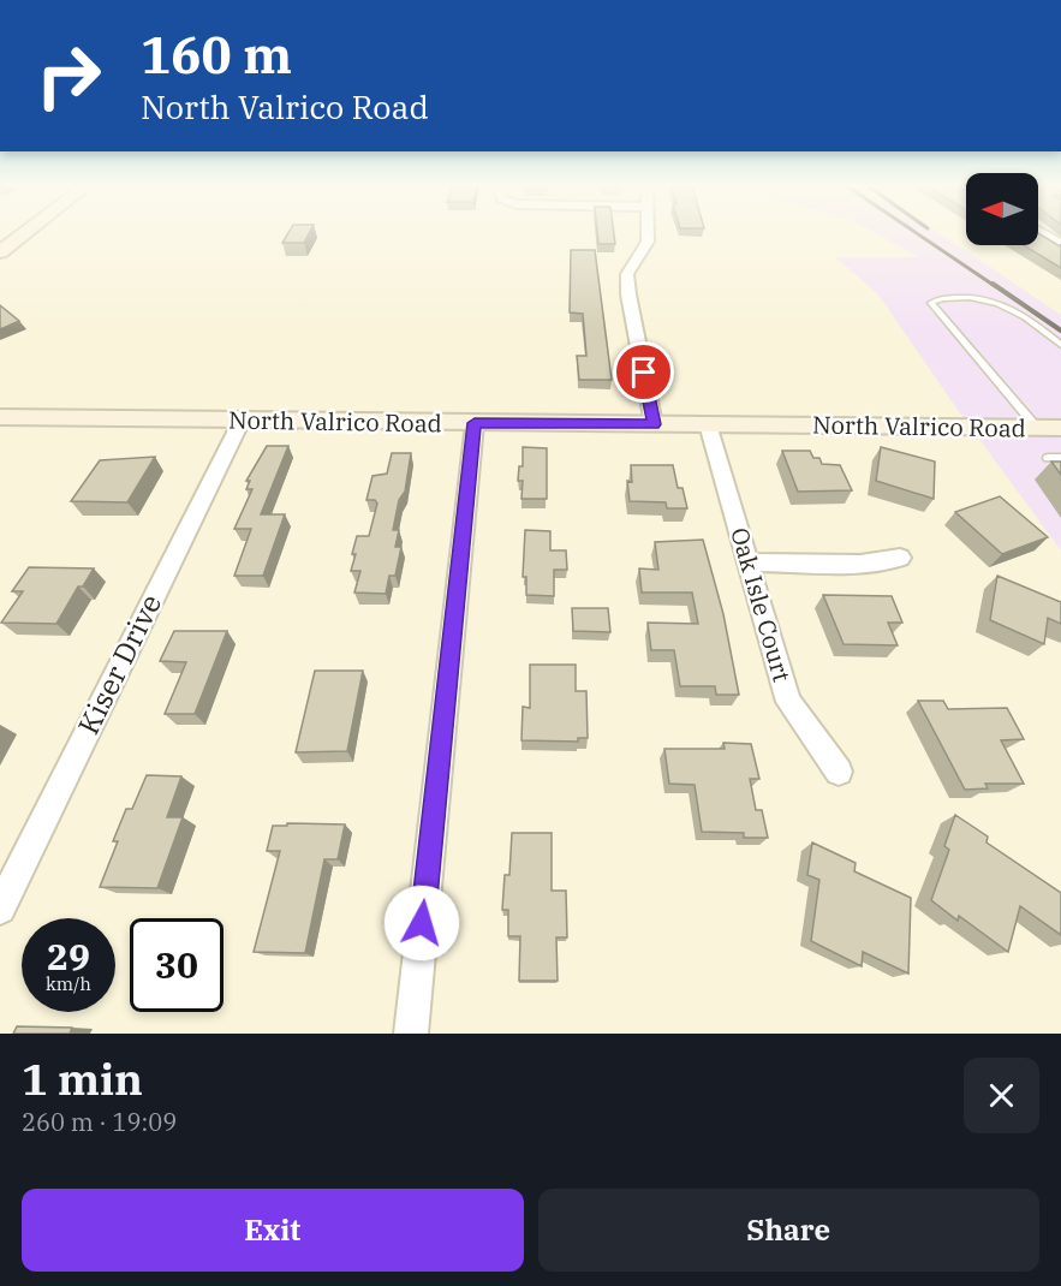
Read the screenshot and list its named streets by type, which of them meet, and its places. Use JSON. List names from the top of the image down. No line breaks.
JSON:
{"streets":{"street":["North Valrico Road","Oak Isle Court","Kiser Drive"]},"crossings":[["North Valrico Road","Oak Isle Court"],["North Valrico Road","Kiser Drive"]],"north":"left","page":{"turn":["160 m","North Valrico Road"],"speed":"29 km/h","limit":"30","heading":["1 min","260 m · 19:09"],"buttons":["Exit","Share"]}}
